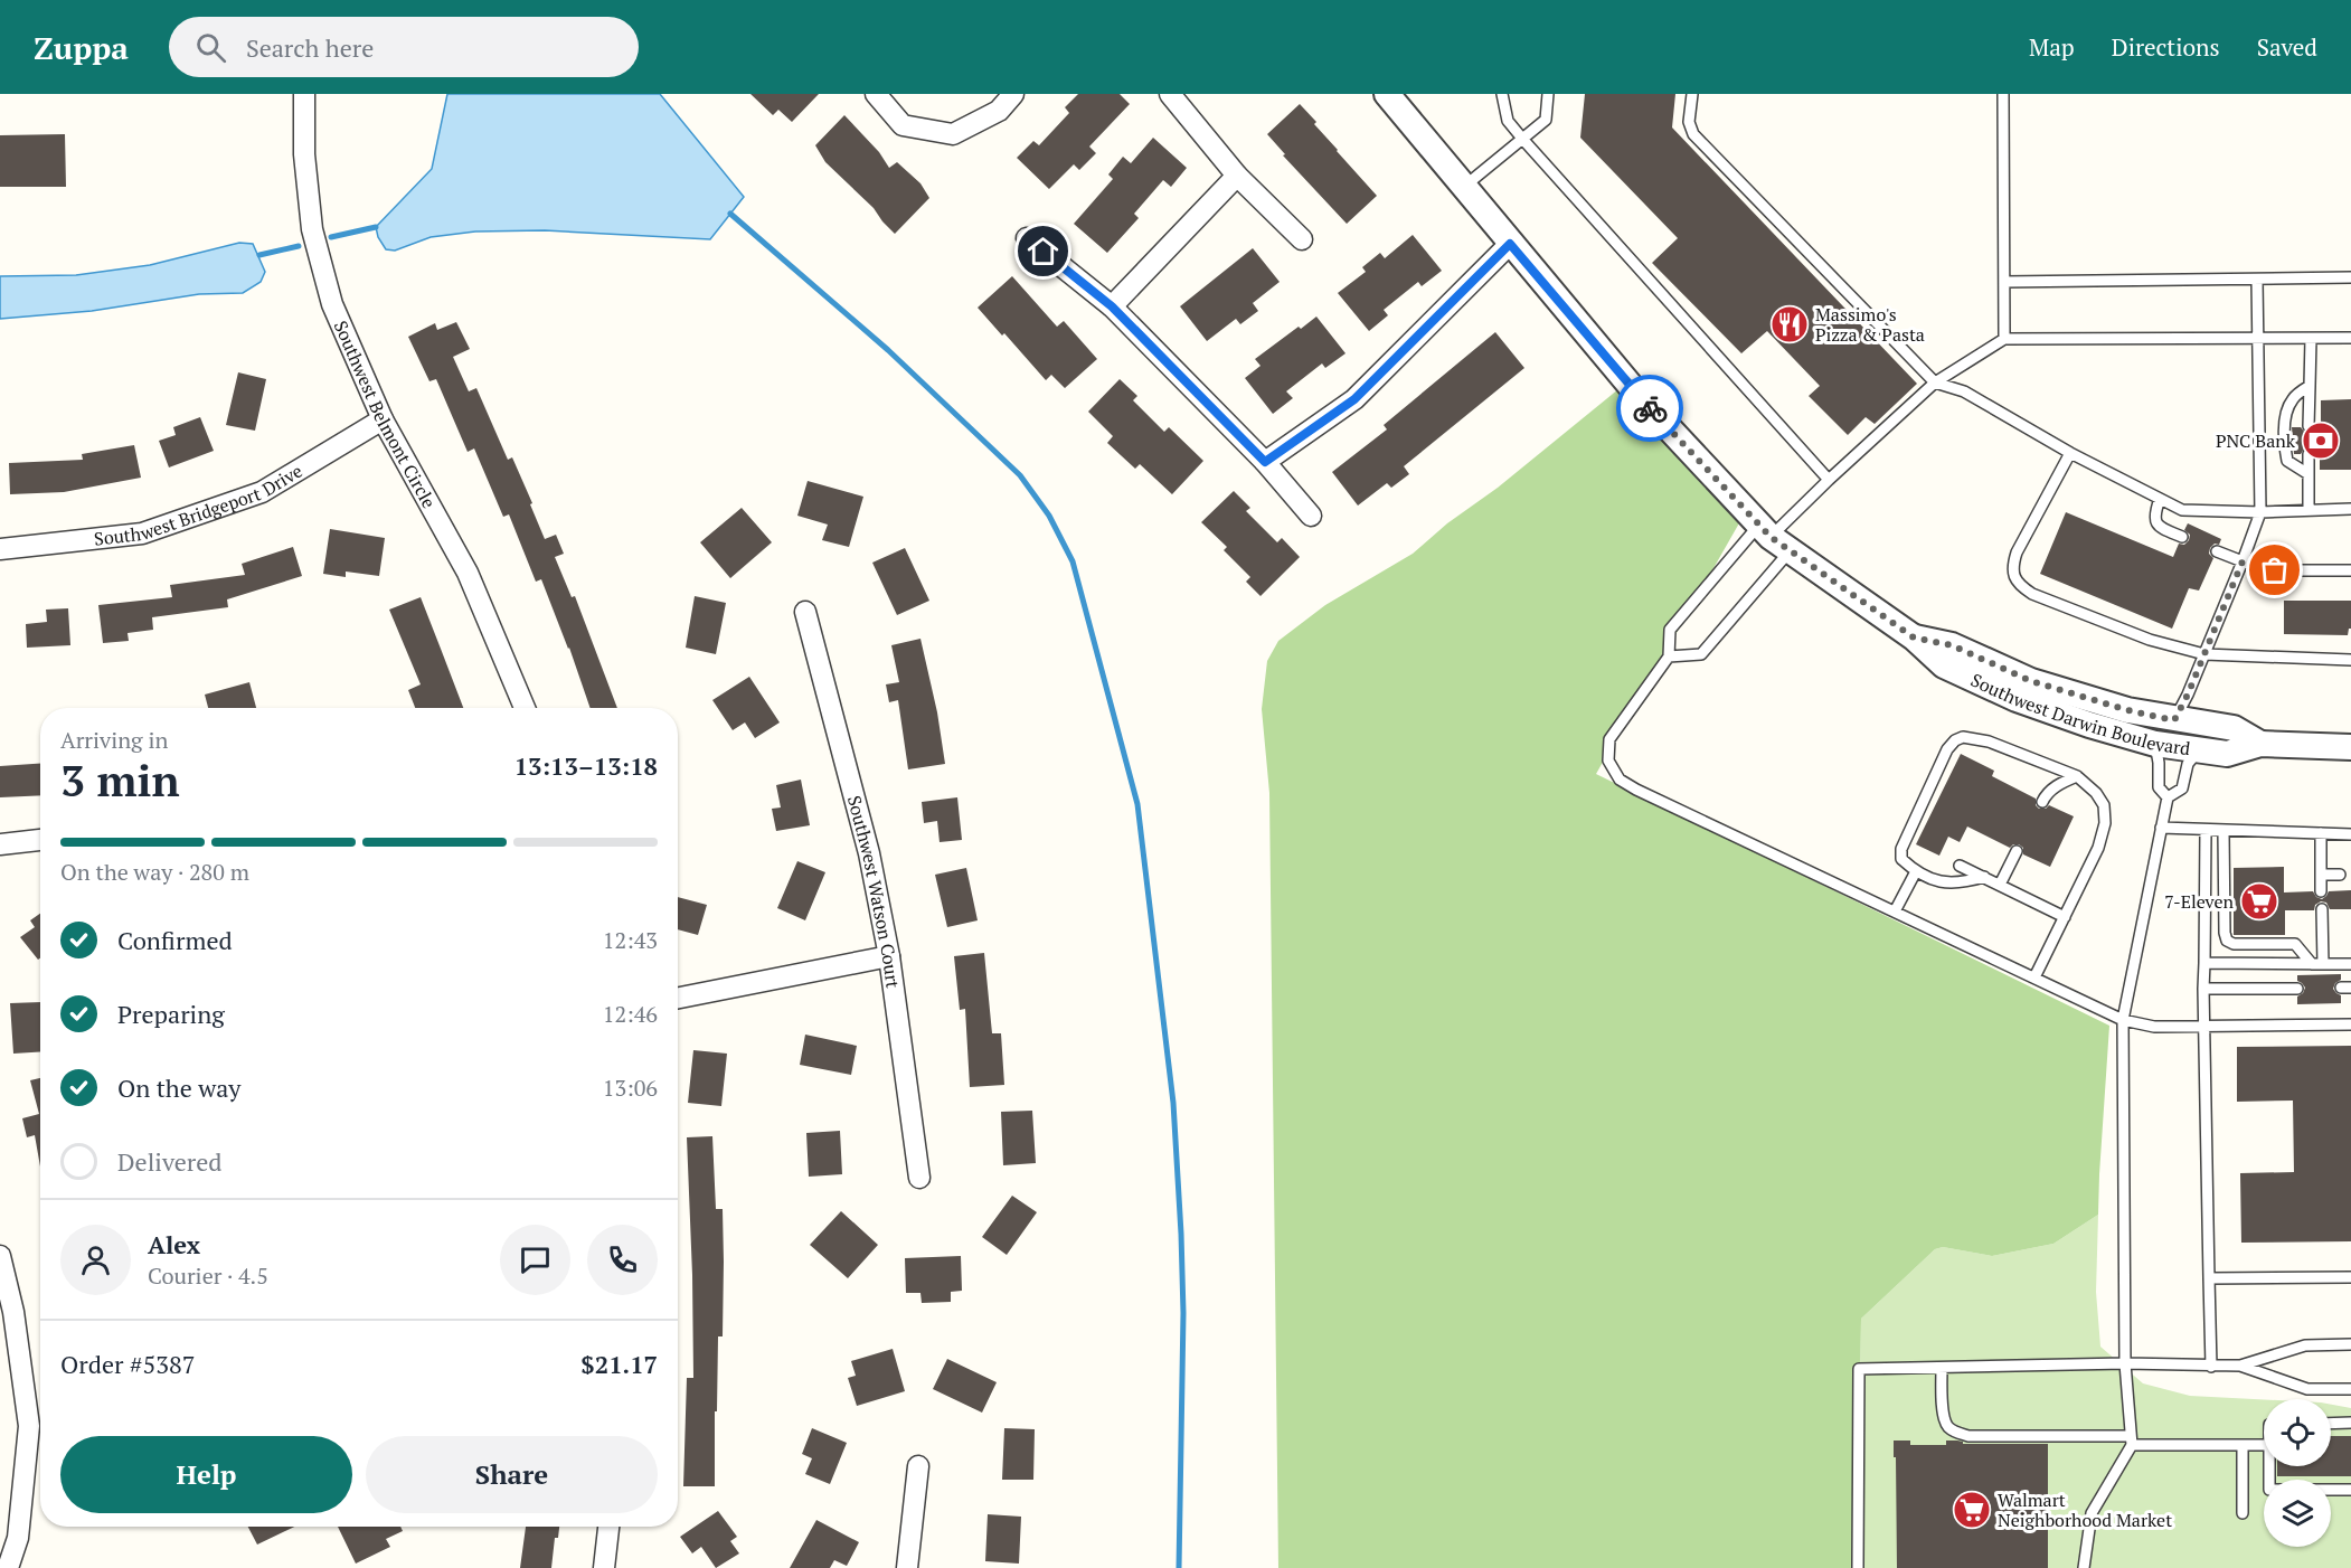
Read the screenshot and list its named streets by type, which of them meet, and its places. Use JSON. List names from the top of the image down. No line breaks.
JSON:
{"streets":{"street":["Southwest Belmont Circle","Southwest Bridgeport Drive","Southwest Darwin Boulevard","Southwest Watson Court"]},"crossings":[["Southwest Belmont Circle","Southwest Bridgeport Drive"]],"places":{"restaurant":["Massimo's Pizza & Pasta"],"bank":["PNC Bank"],"supermarket":["7-Eleven","Walmart Neighborhood Market"]},"page":{"header":"Zuppa","search":"Search here","nav":["Map","Directions","Saved"],"heading":["3 min","Arriving in","13:13–13:18"],"panel":["Alex","Courier · 4.5","Order #5387","$21.17"],"bar":"On the way · 280 m","list":[["Confirmed","12:43"],["Preparing","12:46"],["On the way","13:06"],"Delivered"],"buttons":["Help","Share"]}}
